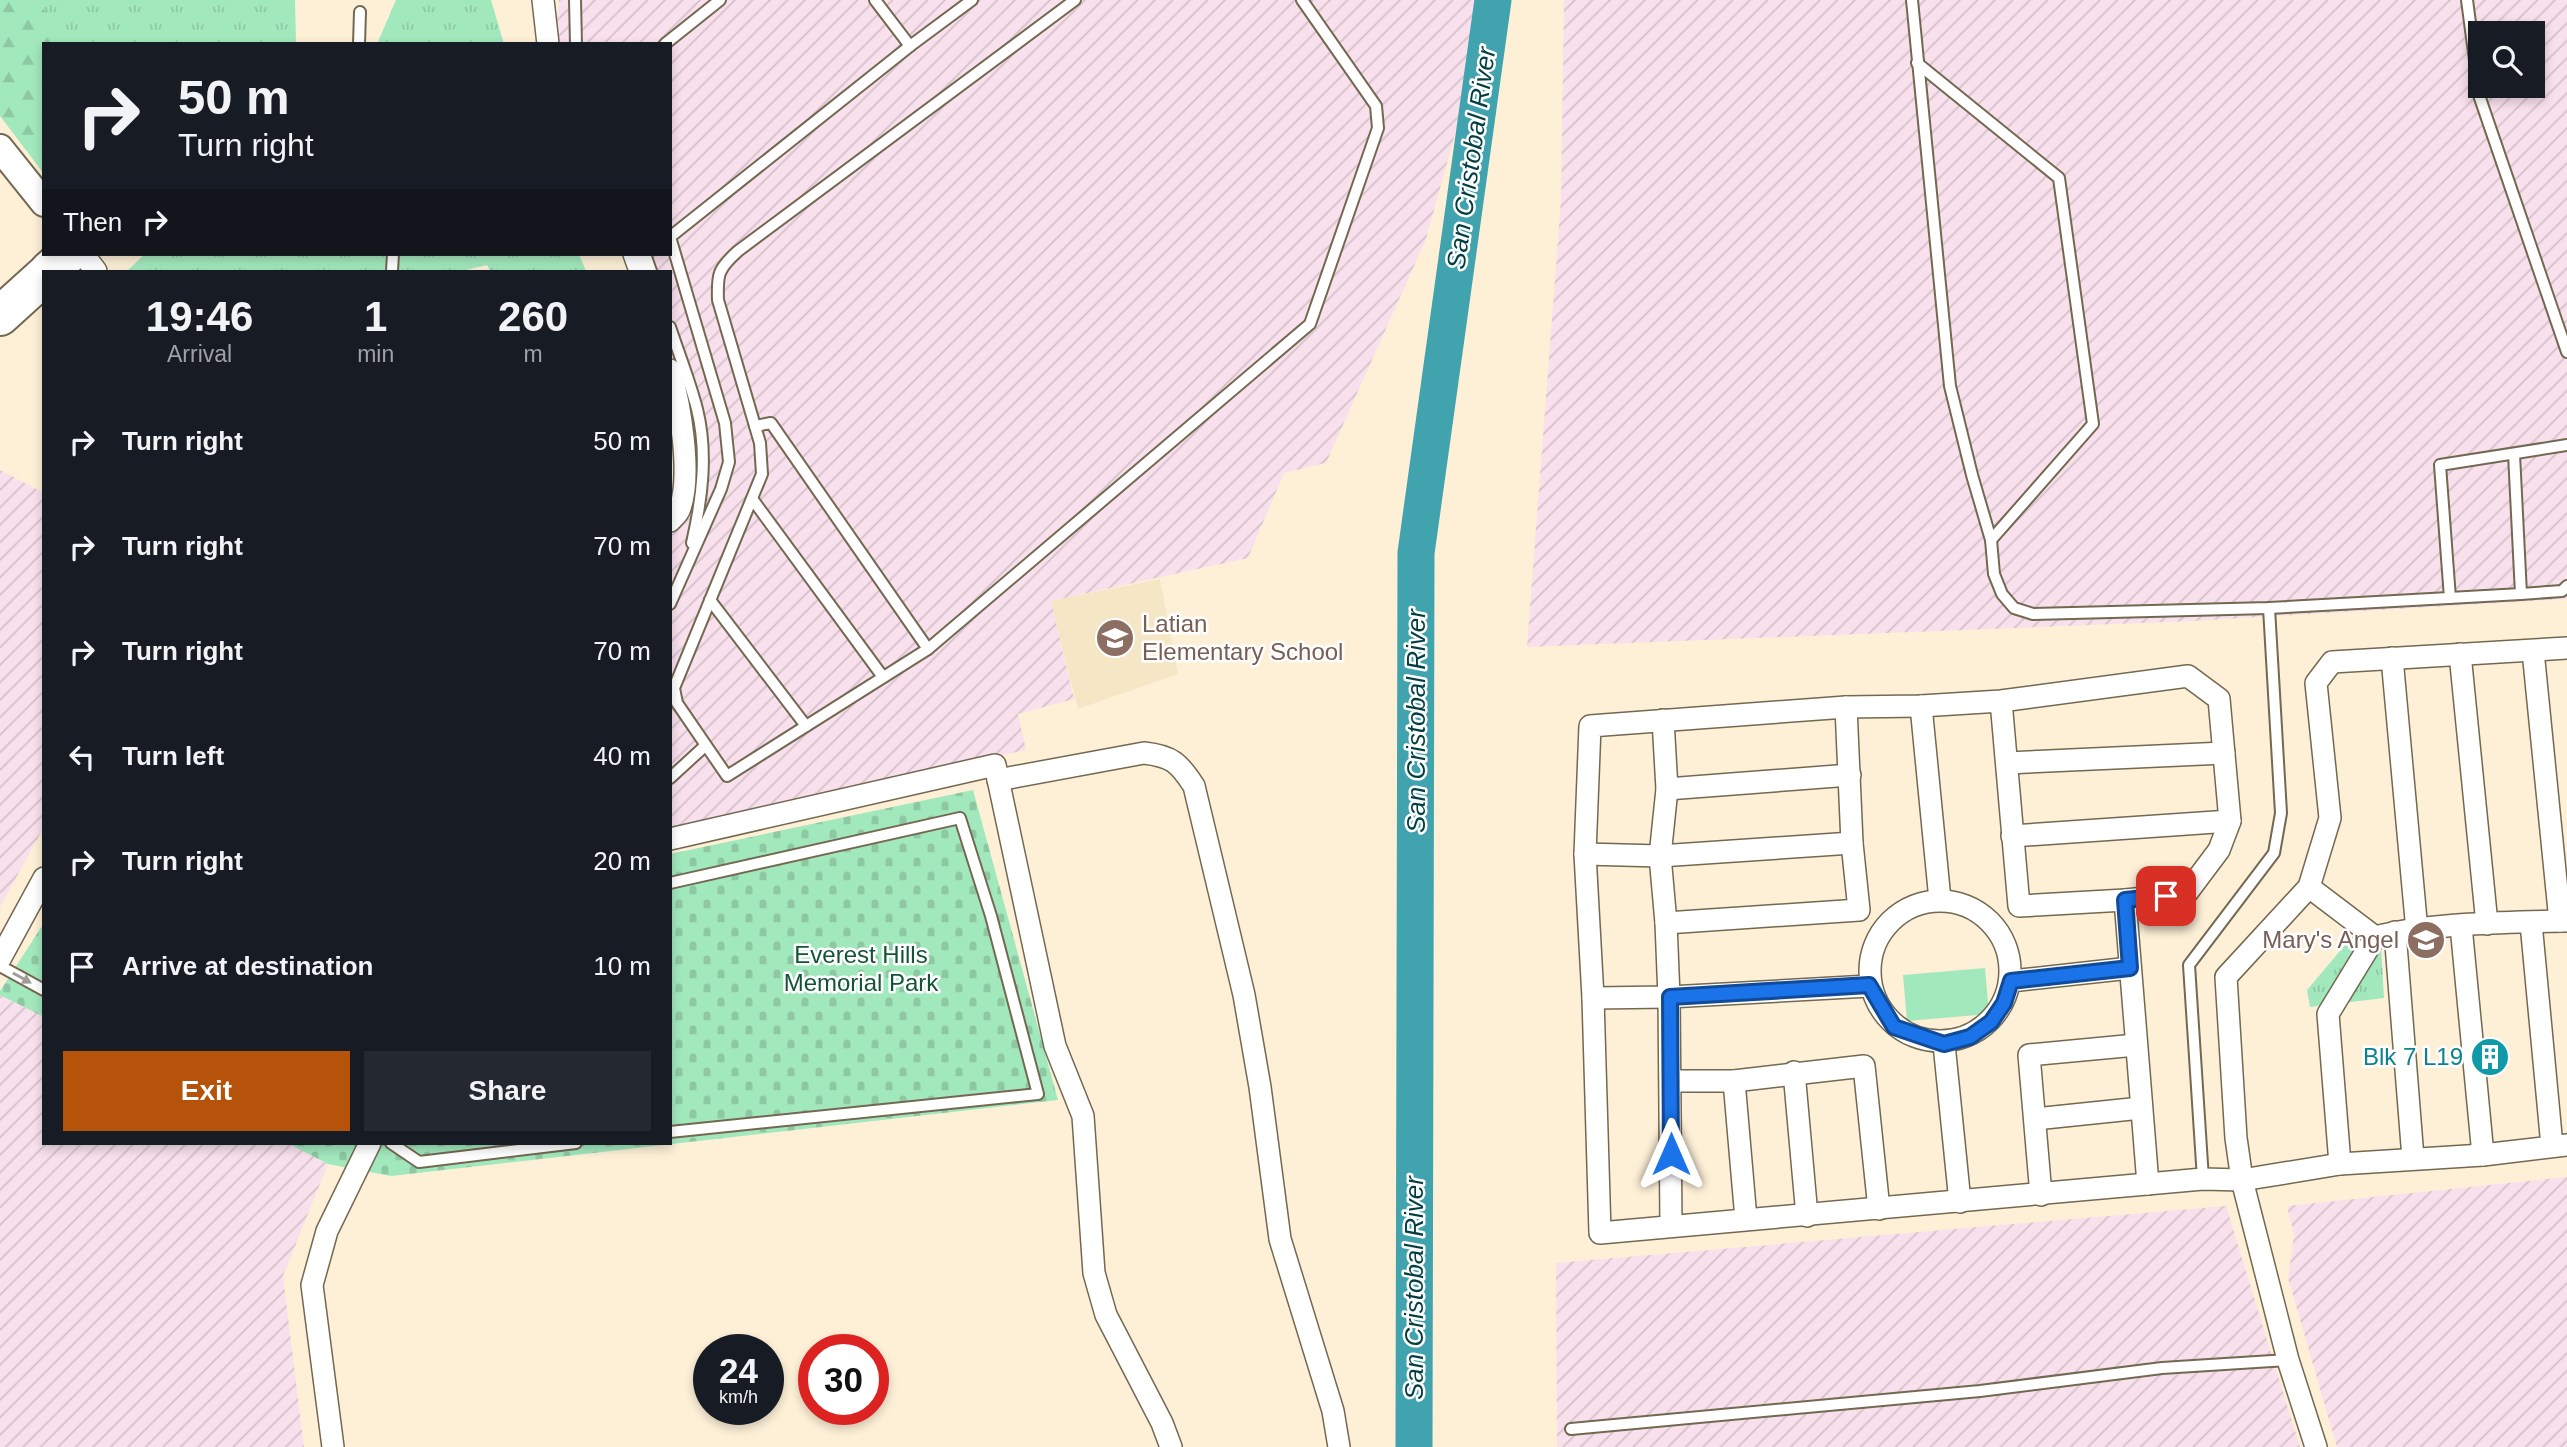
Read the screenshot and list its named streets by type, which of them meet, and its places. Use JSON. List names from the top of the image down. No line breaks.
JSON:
{"water":["San Cristobal River"],"parks":["Everest Hills Memorial Park"],"places":{"school or university":["Latian Elementary School","Mary's Angel"],"building":["Blk 7 L19"]},"page":{"turn":["50 m","Turn right"],"then":"Then","eta":["19:46","Arrival","1","min","260","m"],"list":[{"name":"Turn right","value":"50 m"},{"name":"Turn right","value":"70 m"},{"name":"Turn right","value":"70 m"},{"name":"Turn left","value":"40 m"},{"name":"Turn right","value":"20 m"},{"name":"Arrive at destination","value":"10 m"}],"buttons":["Exit","Share"],"speed":"24 km/h","limit":"30"}}
